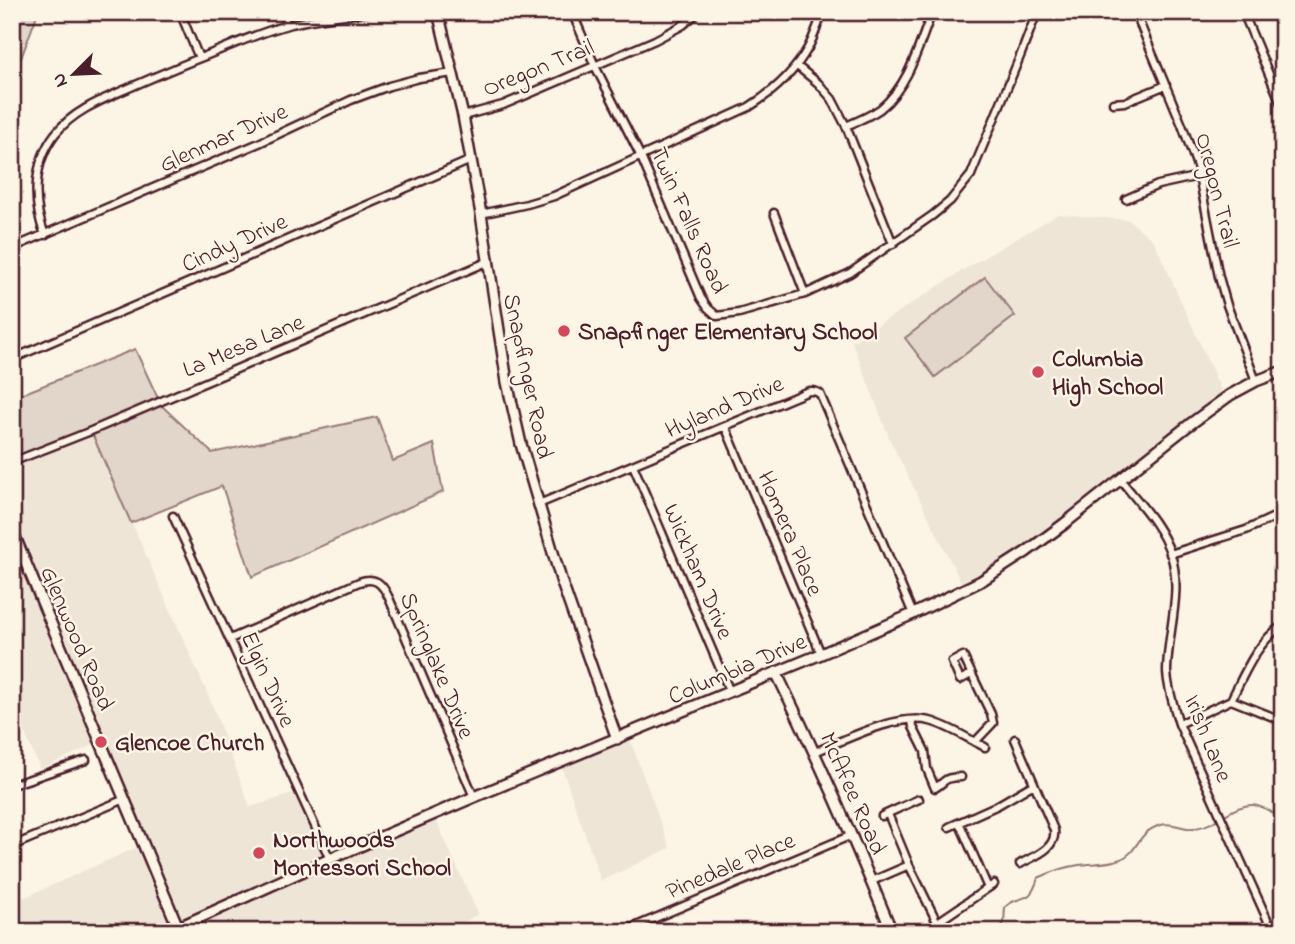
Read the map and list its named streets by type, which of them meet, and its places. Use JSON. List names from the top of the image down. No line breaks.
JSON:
{"streets":{"main road":["Snapfinger Road","Glenwood Road","Columbia Drive","McAfee Road"],"street":["Oregon Trail","Glenmar Drive","Twin Falls Road","Cindy Drive","La Mesa Lane","Hyland Drive","Homera Place","Wickham Drive","Springlake Drive","Elgin Drive","Irish Lane","Pinedale Place"]},"crossings":[["Oregon Trail","Twin Falls Road"],["Oregon Trail","Snapfinger Road"],["Oregon Trail","Columbia Drive"],["Glenmar Drive","Snapfinger Road"],["Cindy Drive","Snapfinger Road"],["La Mesa Lane","Snapfinger Road"],["Snapfinger Road","Hyland Drive"],["Snapfinger Road","Columbia Drive"],["Hyland Drive","Homera Place"],["Hyland Drive","Wickham Drive"],["Hyland Drive","Columbia Drive"],["Homera Place","Columbia Drive"],["Wickham Drive","Columbia Drive"],["Glenwood Road","Columbia Drive"],["Springlake Drive","Columbia Drive"],["Springlake Drive","Elgin Drive"],["Columbia Drive","Elgin Drive"],["Columbia Drive","Irish Lane"],["Columbia Drive","McAfee Road"],["McAfee Road","Pinedale Place"]],"places":["Snapfinger Elementary School","Columbia High School","Glencoe Church","Northwoods Montessori School"],"north":"bottom left"}
